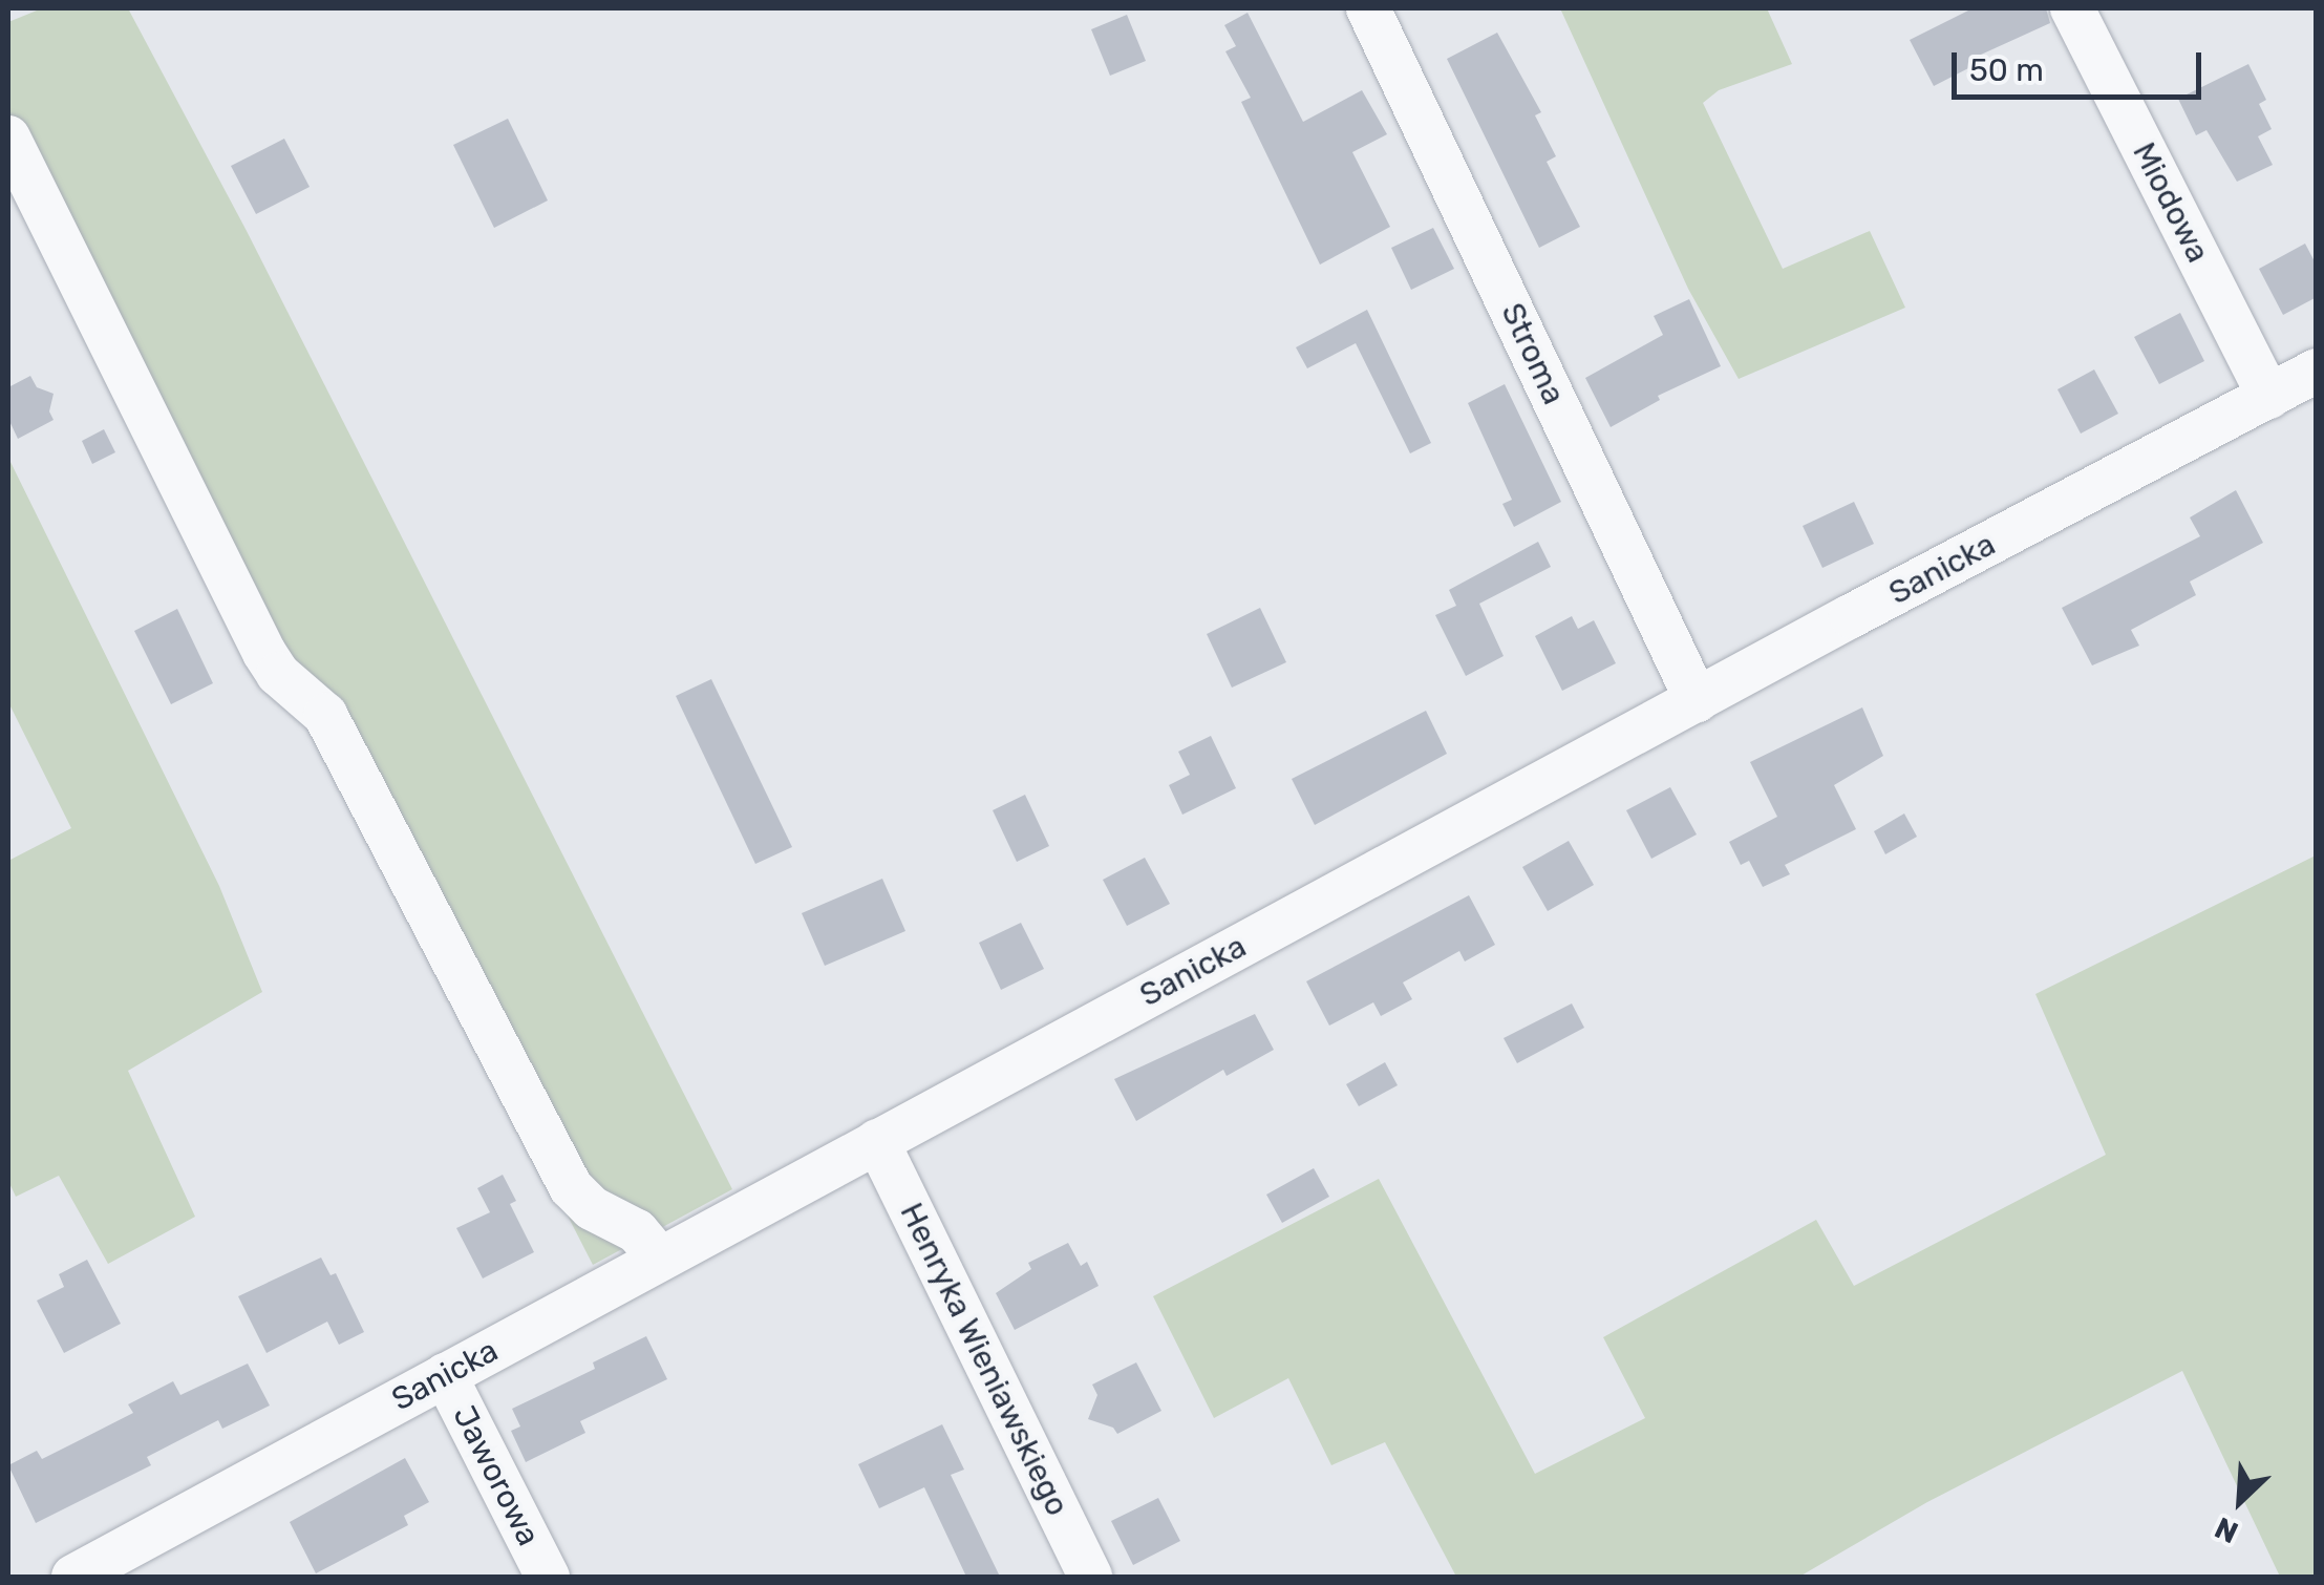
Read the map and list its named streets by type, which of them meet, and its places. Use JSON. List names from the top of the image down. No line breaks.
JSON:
{"streets":{"street":["Miodowa","Stroma","Sanicka","Henryka Wieniawskiego","Jaworowa"]},"crossings":[["Miodowa","Sanicka"],["Stroma","Sanicka"],["Sanicka","Henryka Wieniawskiego"],["Sanicka","Jaworowa"]],"scale_bar":"50 m","north":"bottom left"}
